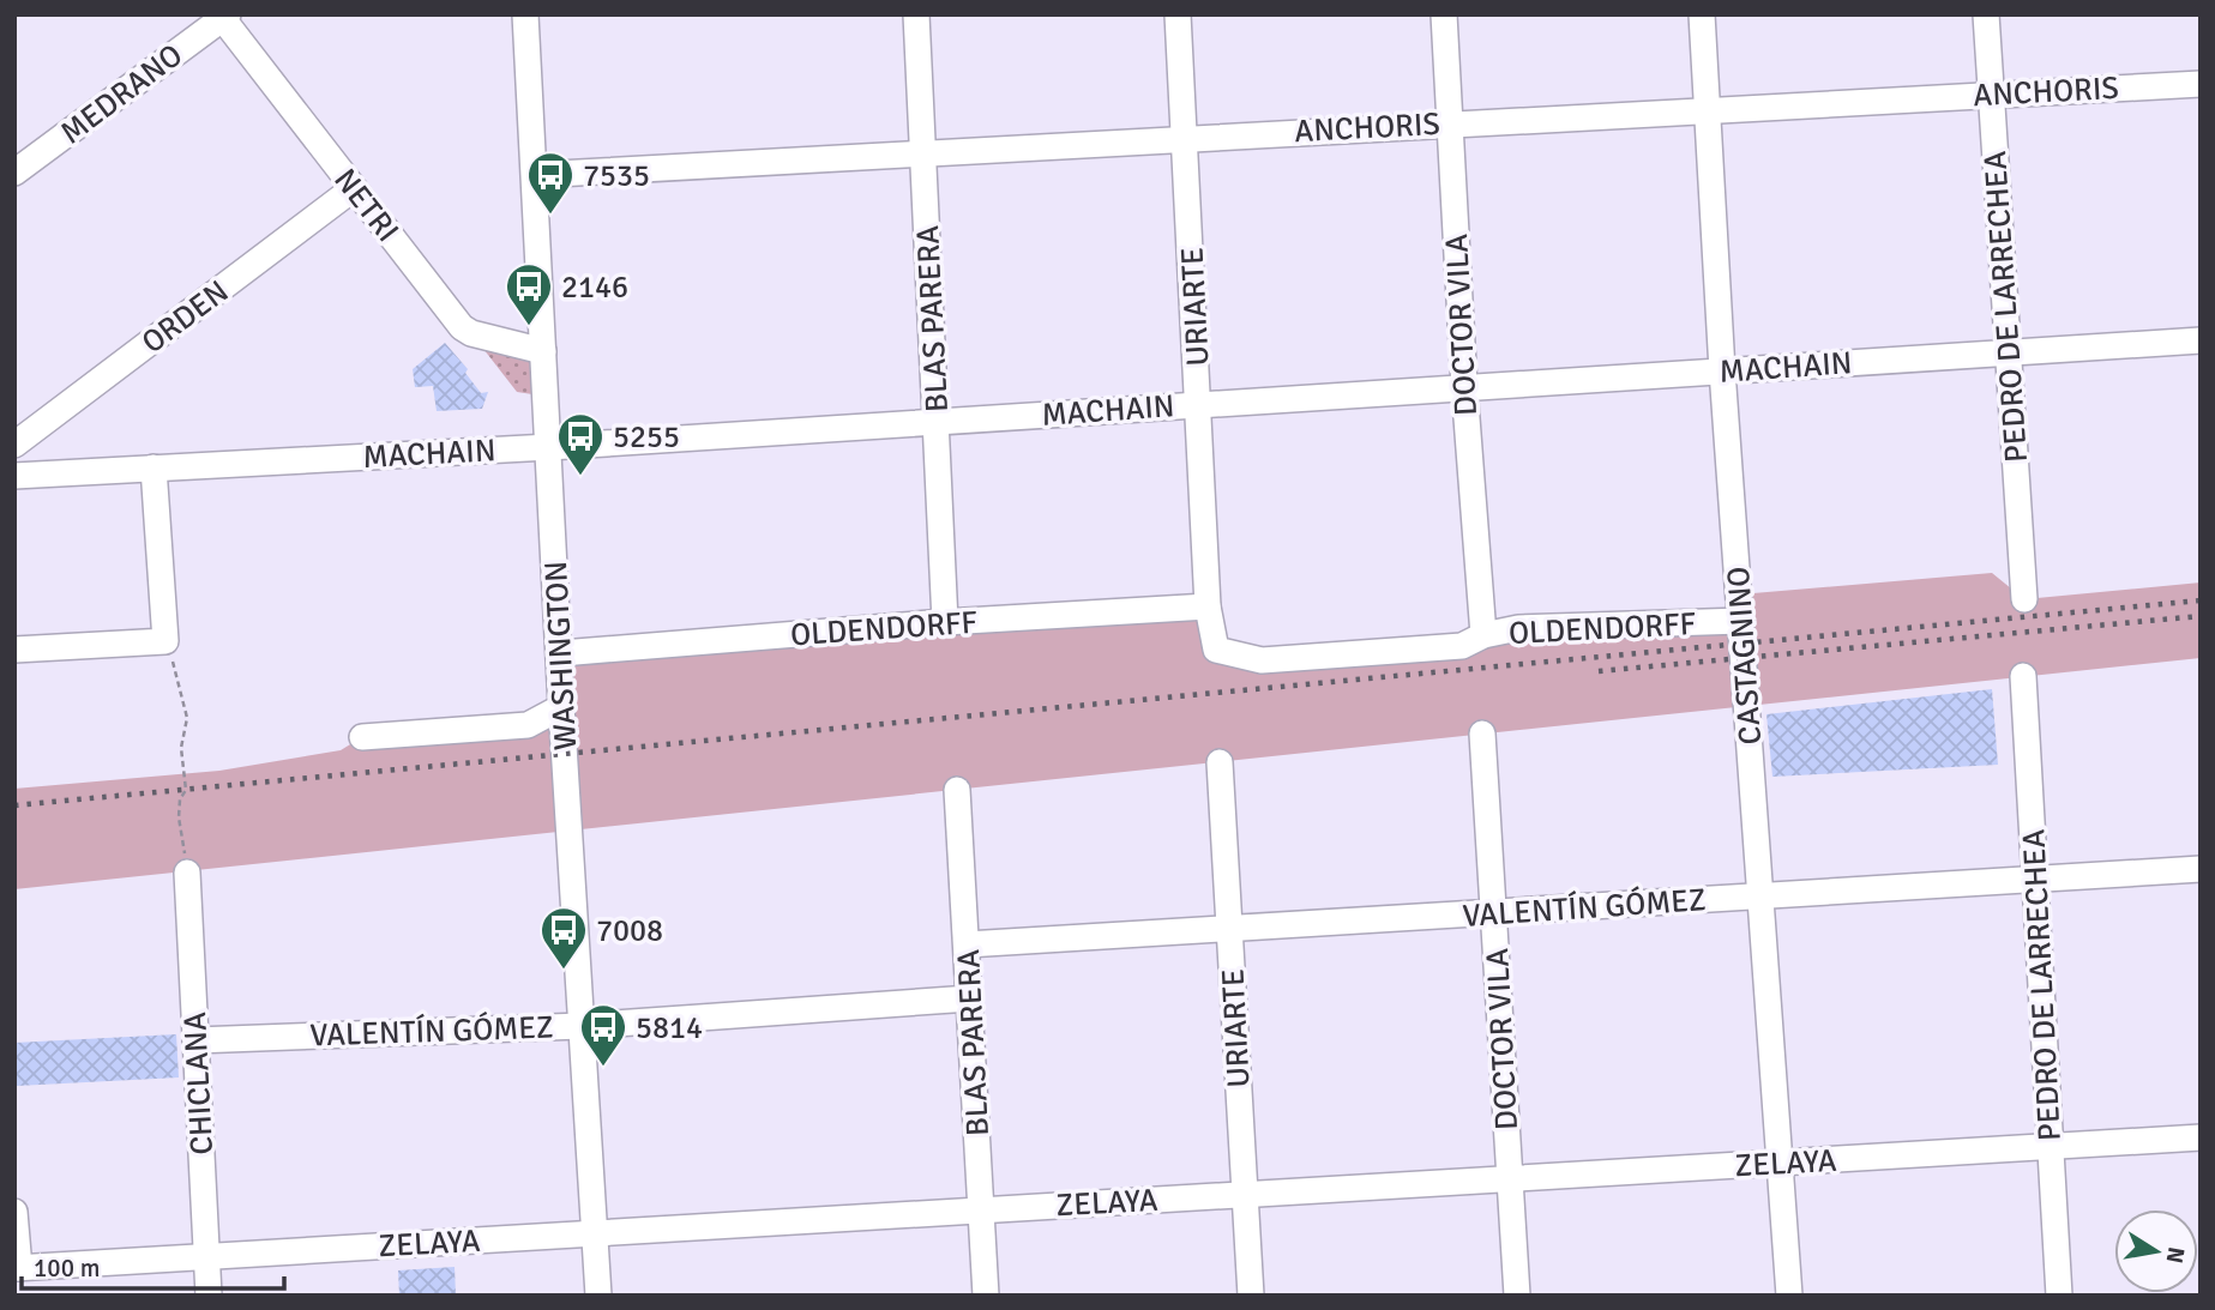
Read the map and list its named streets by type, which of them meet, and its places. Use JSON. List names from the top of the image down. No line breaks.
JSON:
{"streets":{"street":["ANCHORIS","MEDRANO","NETRI","URIARTE","PEDRO DE LARRECHEA","ORDEN","BLAS PARERA","DOCTOR VILA","MACHAIN","OLDENDORFF","WASHINGTON","CASTAGNINO","VALENTÍN GÓMEZ","CHICLANA","ZELAYA"]},"crossings":[["ANCHORIS","URIARTE"],["ANCHORIS","PEDRO DE LARRECHEA"],["ANCHORIS","BLAS PARERA"],["ANCHORIS","DOCTOR VILA"],["ANCHORIS","WASHINGTON"],["ANCHORIS","CASTAGNINO"],["MEDRANO","NETRI"],["NETRI","ORDEN"],["NETRI","WASHINGTON"],["URIARTE","MACHAIN"],["URIARTE","OLDENDORFF"],["URIARTE","VALENTÍN GÓMEZ"],["URIARTE","ZELAYA"],["PEDRO DE LARRECHEA","MACHAIN"],["PEDRO DE LARRECHEA","VALENTÍN GÓMEZ"],["PEDRO DE LARRECHEA","ZELAYA"],["BLAS PARERA","MACHAIN"],["BLAS PARERA","OLDENDORFF"],["BLAS PARERA","VALENTÍN GÓMEZ"],["BLAS PARERA","ZELAYA"],["DOCTOR VILA","MACHAIN"],["DOCTOR VILA","OLDENDORFF"],["DOCTOR VILA","VALENTÍN GÓMEZ"],["DOCTOR VILA","ZELAYA"],["MACHAIN","WASHINGTON"],["MACHAIN","CASTAGNINO"],["OLDENDORFF","WASHINGTON"],["OLDENDORFF","CASTAGNINO"],["WASHINGTON","VALENTÍN GÓMEZ"],["WASHINGTON","ZELAYA"],["CASTAGNINO","VALENTÍN GÓMEZ"],["CASTAGNINO","ZELAYA"],["VALENTÍN GÓMEZ","CHICLANA"],["CHICLANA","ZELAYA"]],"places":{"bus stop":["7535","2146","5255","7008","5814"]},"scale_bar":"100 m","north":"right"}
